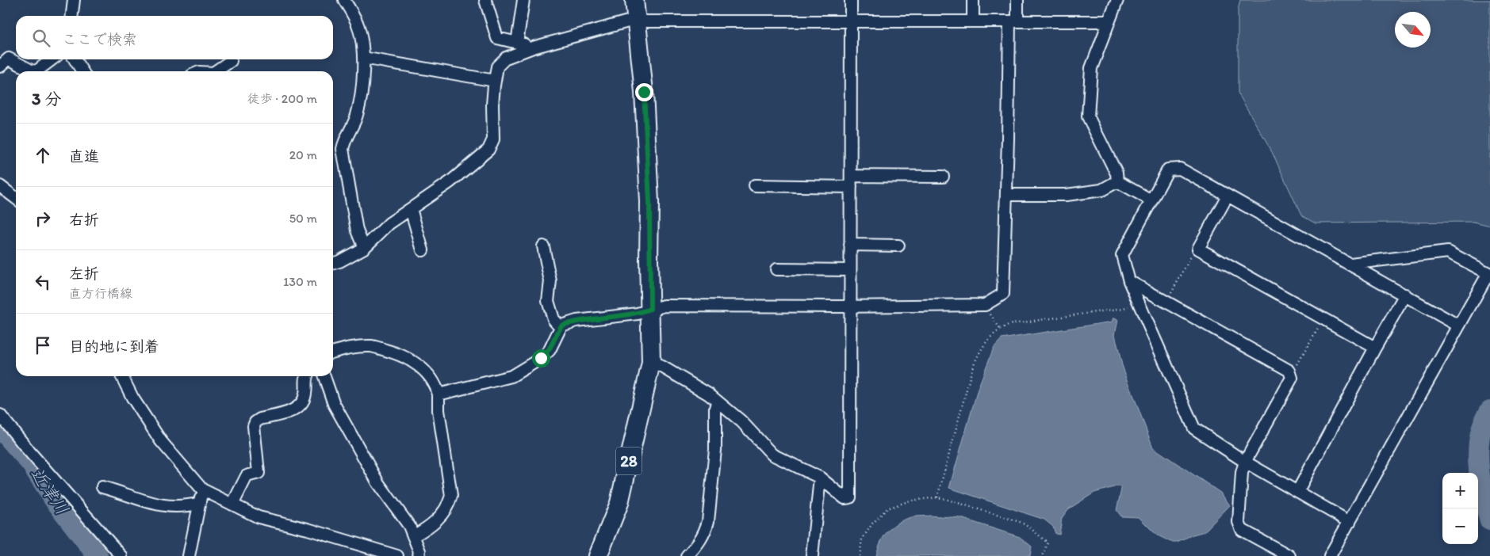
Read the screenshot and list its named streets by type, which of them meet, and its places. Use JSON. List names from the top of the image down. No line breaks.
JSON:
{"streets":{"main road":["28"]},"water":["近津川"],"north":"bottom right","page":{"search":"ここで検索","heading":["3 分","徒歩 · 200 m"],"list":[["直進","20 m"],["右折","50 m"],["左折","直方行橋線","130 m"],"目的地に到着"],"map_buttons":["+","−"]}}
